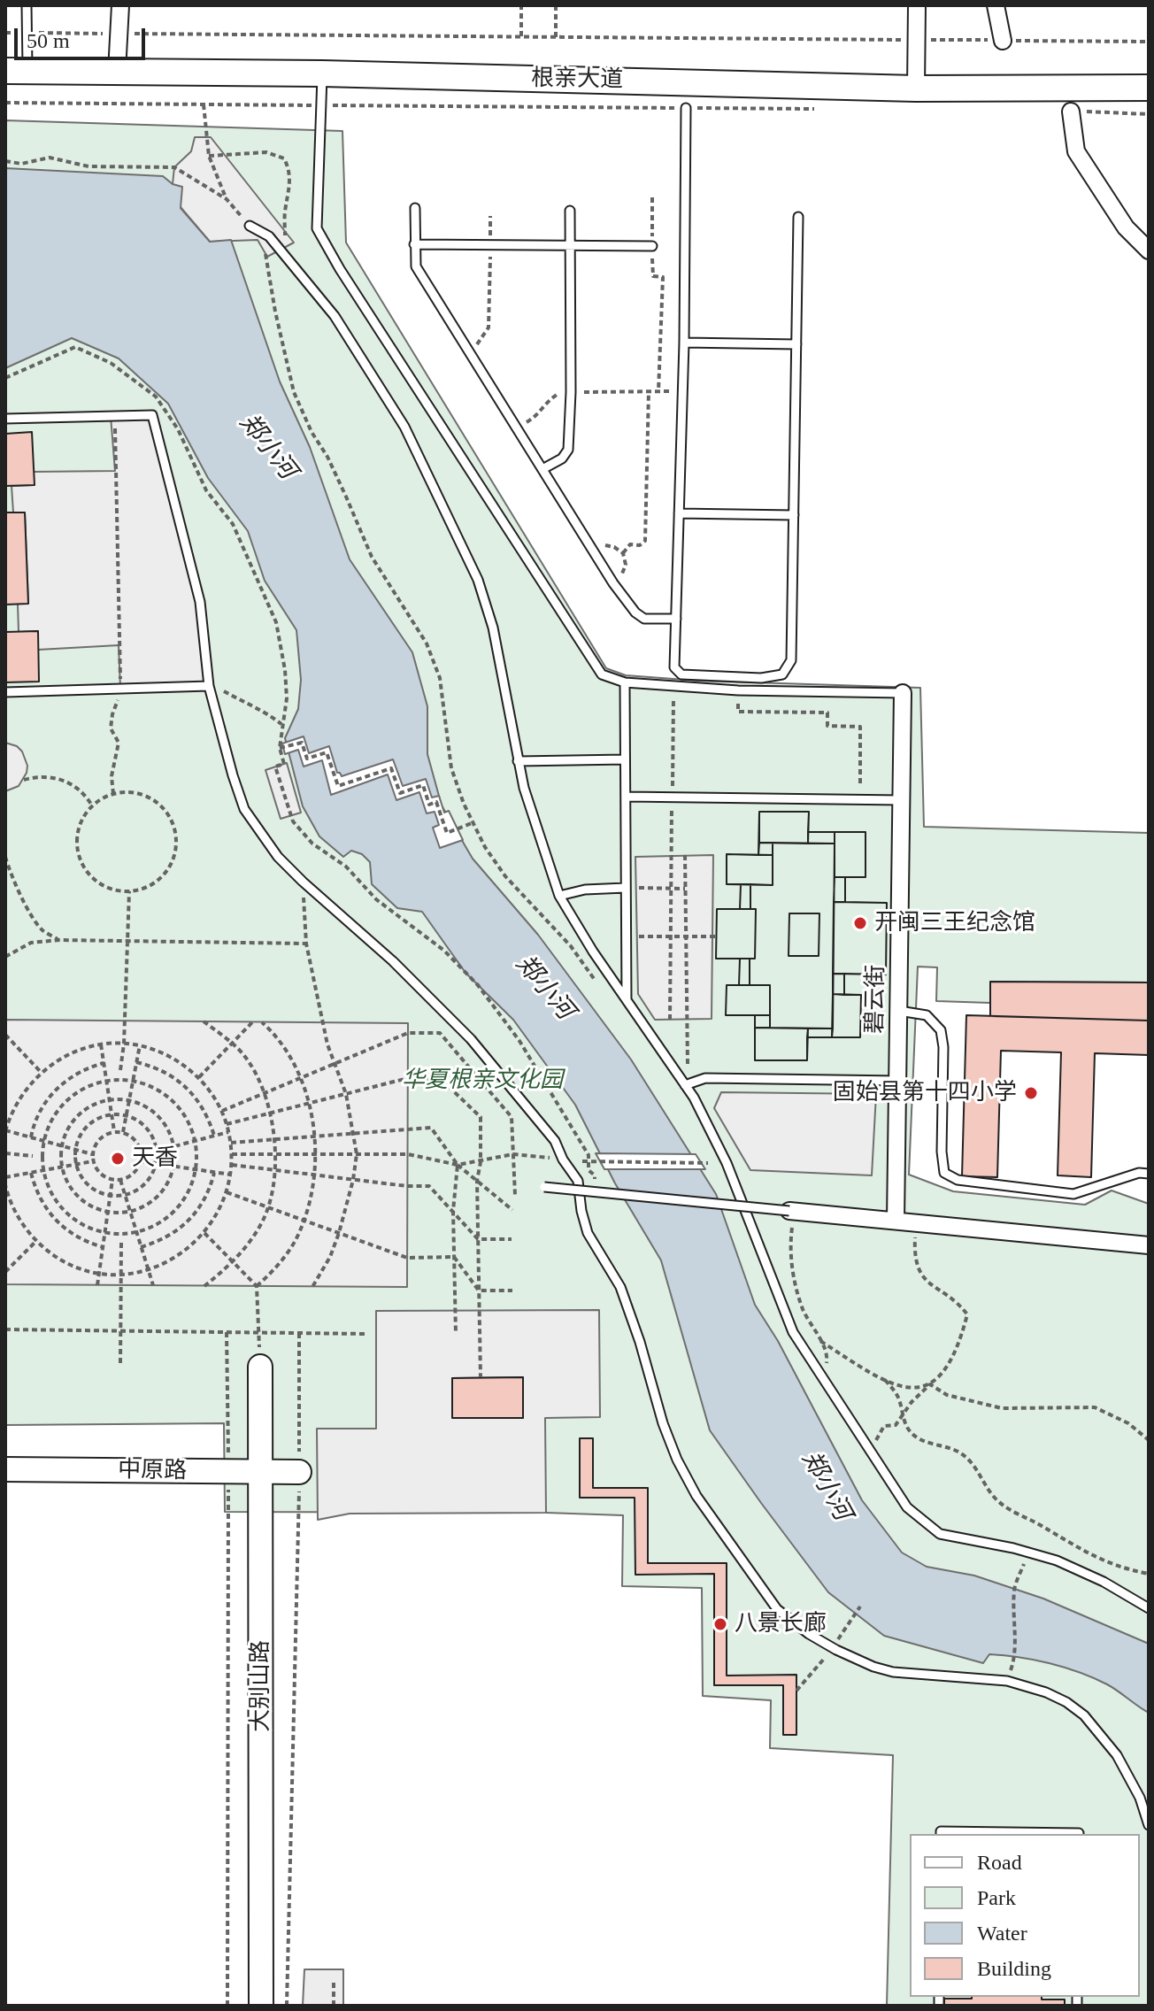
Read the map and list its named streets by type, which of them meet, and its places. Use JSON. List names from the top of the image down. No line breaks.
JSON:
{"streets":{"main road":["根亲大道","中原路","大别山路"],"street":["碧云街"]},"crossings":[["中原路","大别山路"]],"water":["郑小河"],"parks":["华夏根亲文化园"],"places":["开闽三王纪念馆","固始县第十四小学","天香","八景长廊"],"legend":["Road","Park","Water","Building"],"scale_bar":"50 m"}
